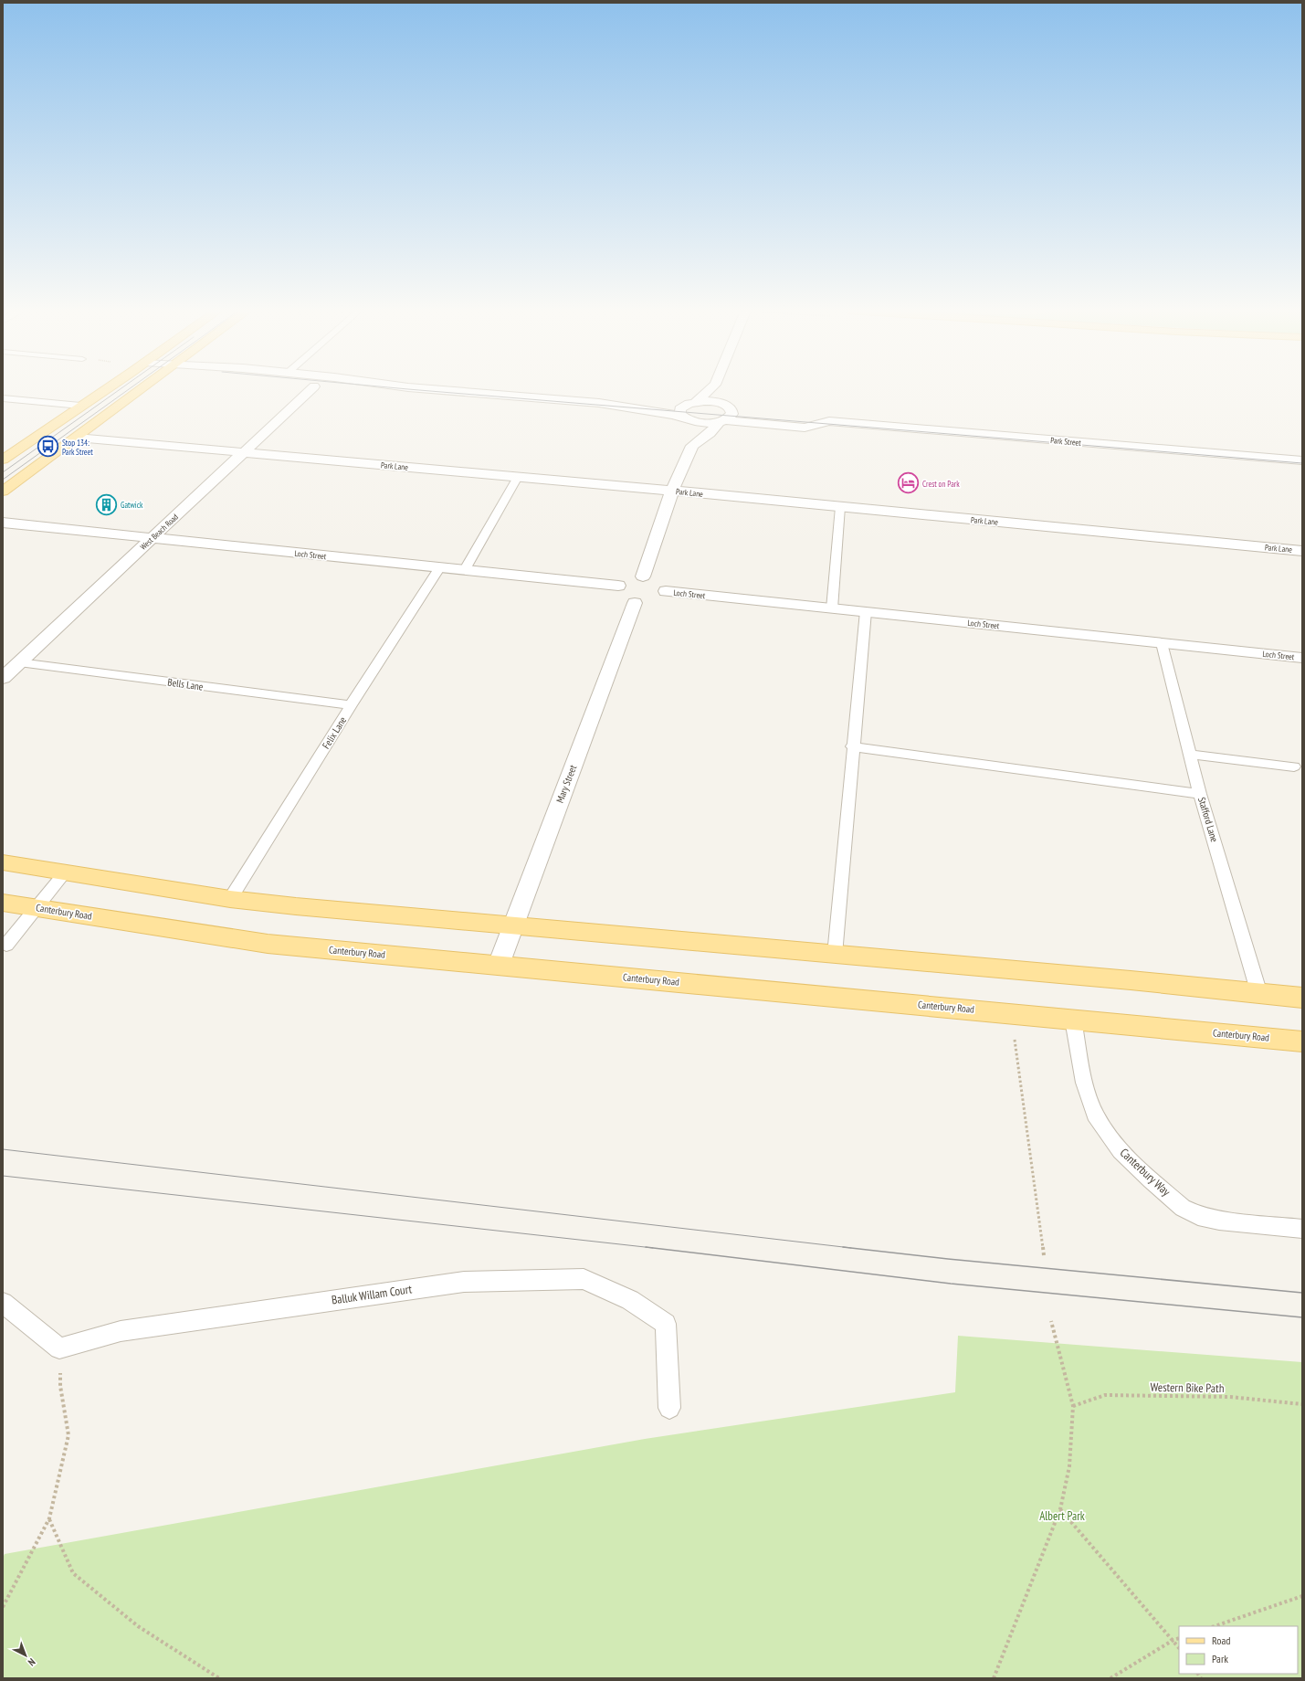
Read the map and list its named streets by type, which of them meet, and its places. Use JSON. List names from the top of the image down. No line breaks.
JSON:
{"streets":{"main road":["Canterbury Road"],"street":["Park Street","Park Lane","West Beach Road","Loch Street","Mary Street"],"lane":["Bells Lane","Felix Lane","Stafford Lane","Canterbury Way","Balluk Willam Court"],"path":["Western Bike Path"]},"crossings":[["Park Lane","West Beach Road"],["West Beach Road","Loch Street"],["West Beach Road","Bells Lane"],["Loch Street","Felix Lane"],["Loch Street","Mary Street"],["Loch Street","Stafford Lane"],["Bells Lane","Felix Lane"],["Mary Street","Canterbury Road"],["Canterbury Road","Canterbury Way"]],"parks":["Albert Park"],"places":{"bus stop":["Stop 134: Park Street"],"hotel":["Crest on Park"],"building":["Gatwick"]},"legend":["Road","Park"],"north":"bottom right"}
